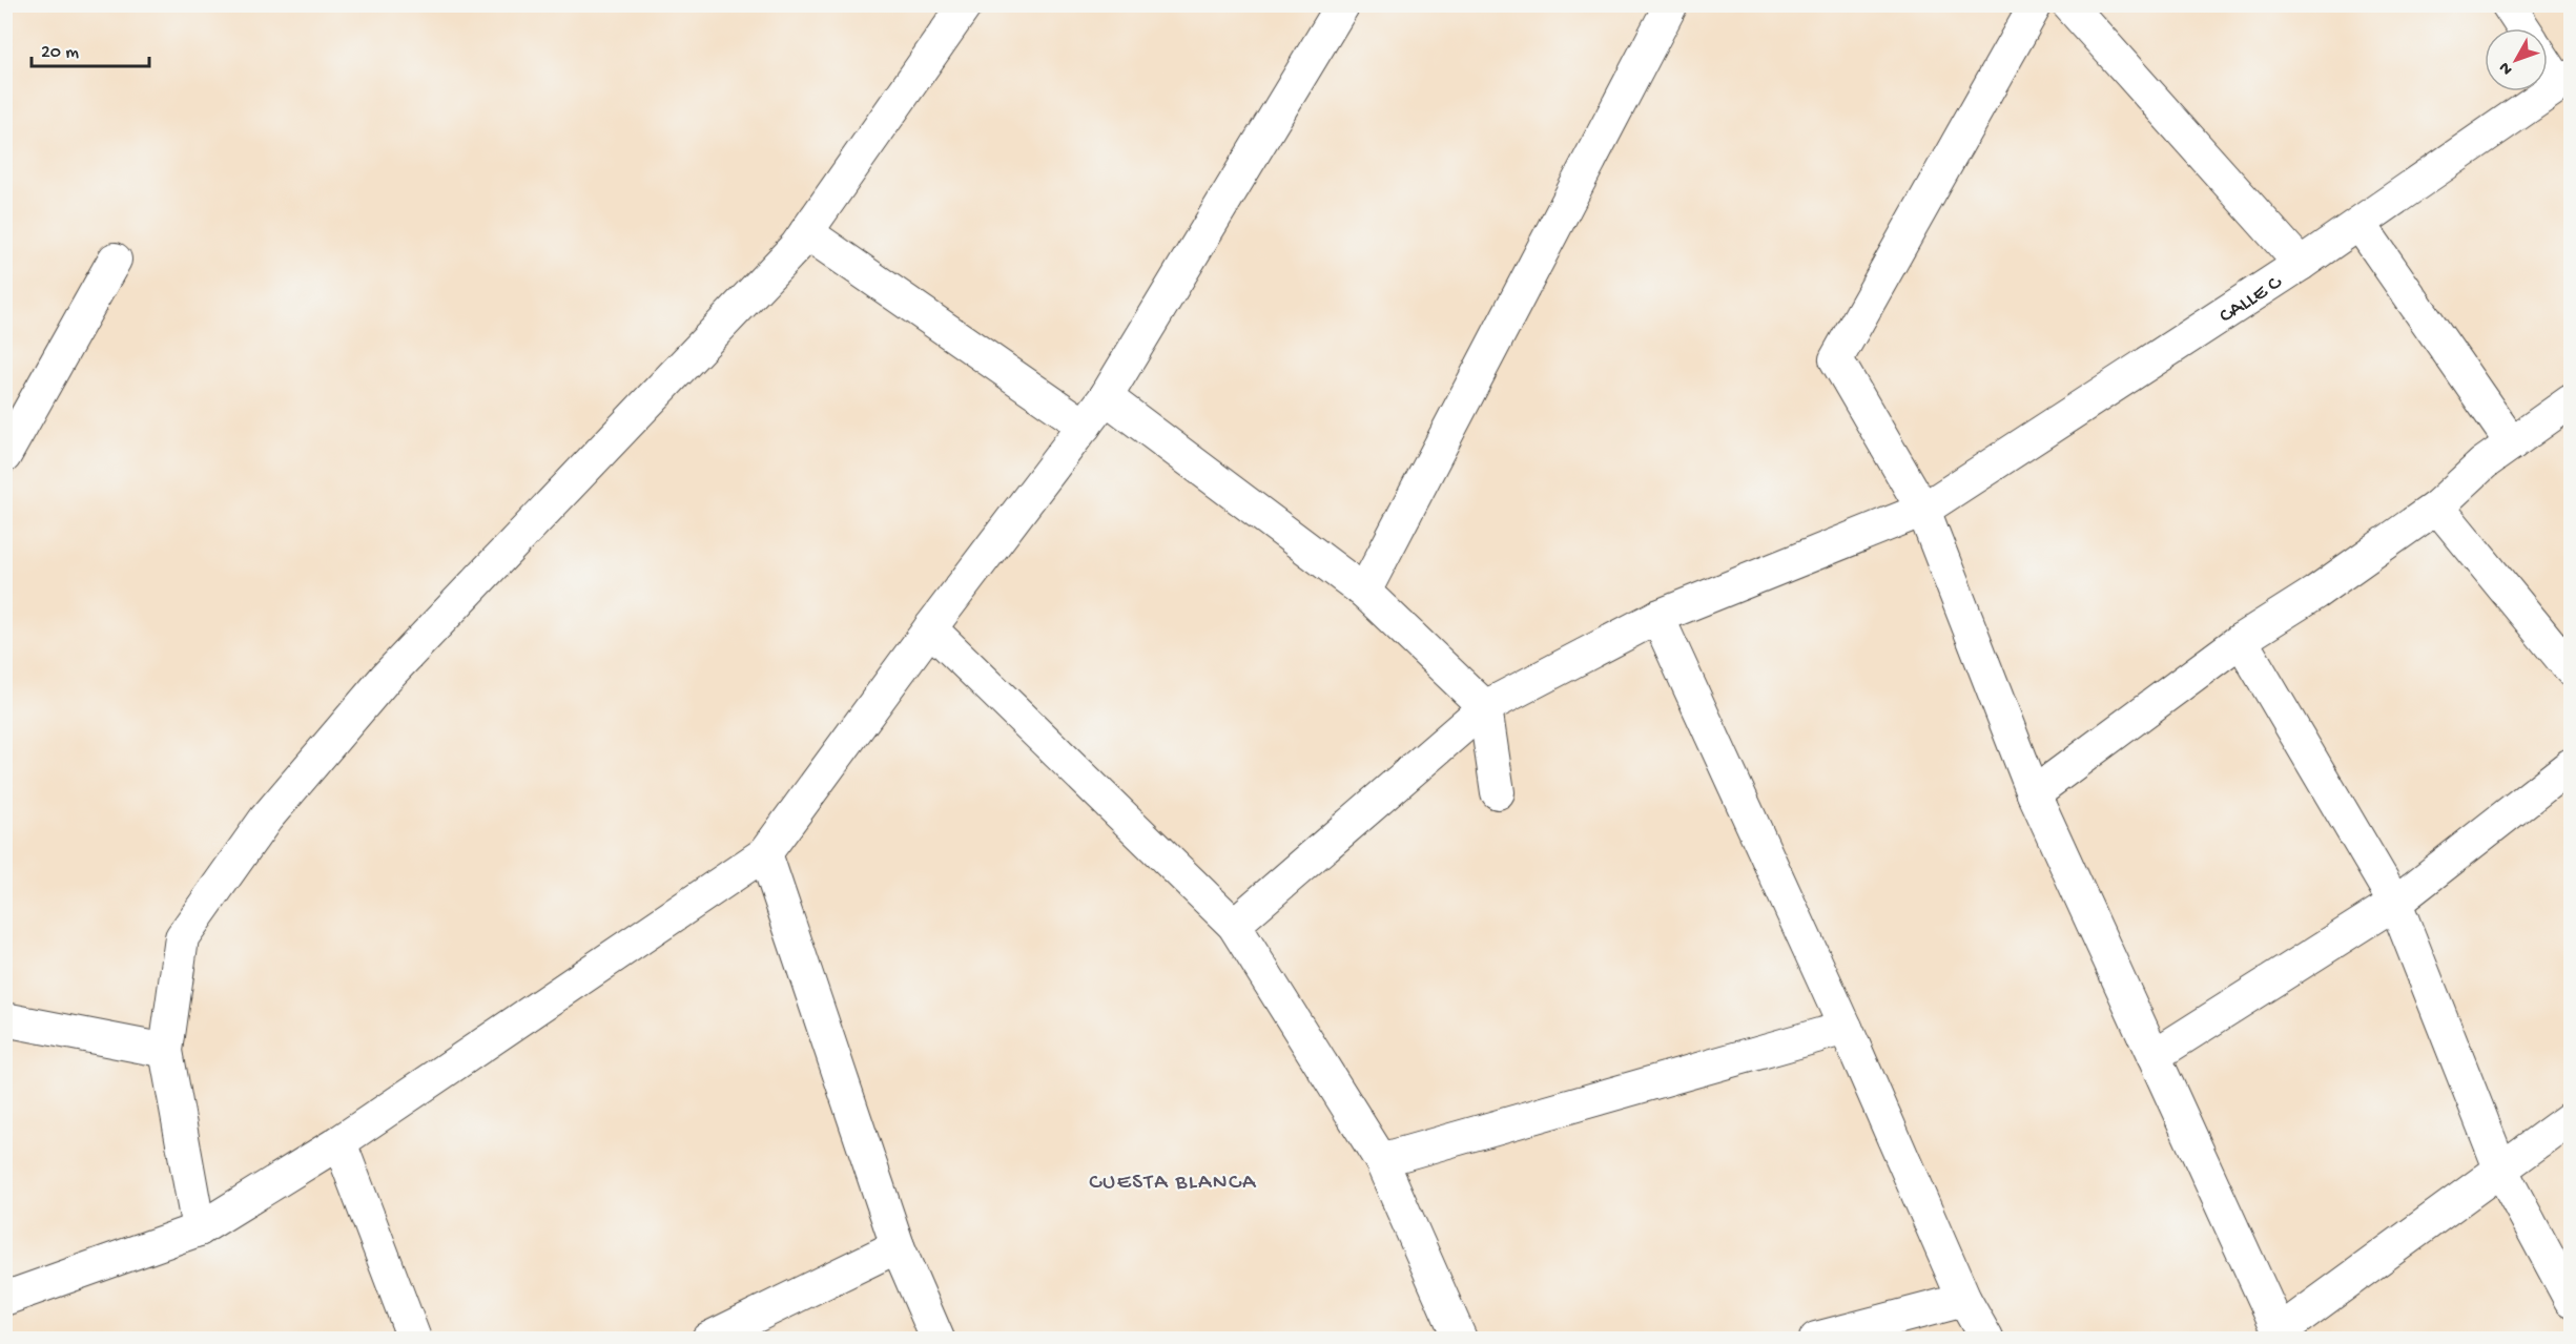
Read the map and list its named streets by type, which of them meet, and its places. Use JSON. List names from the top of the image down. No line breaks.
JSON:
{"streets":{"street":["CALLE C"]},"districts":["CUESTA BLANCA"],"scale_bar":"20 m","north":"bottom left"}
